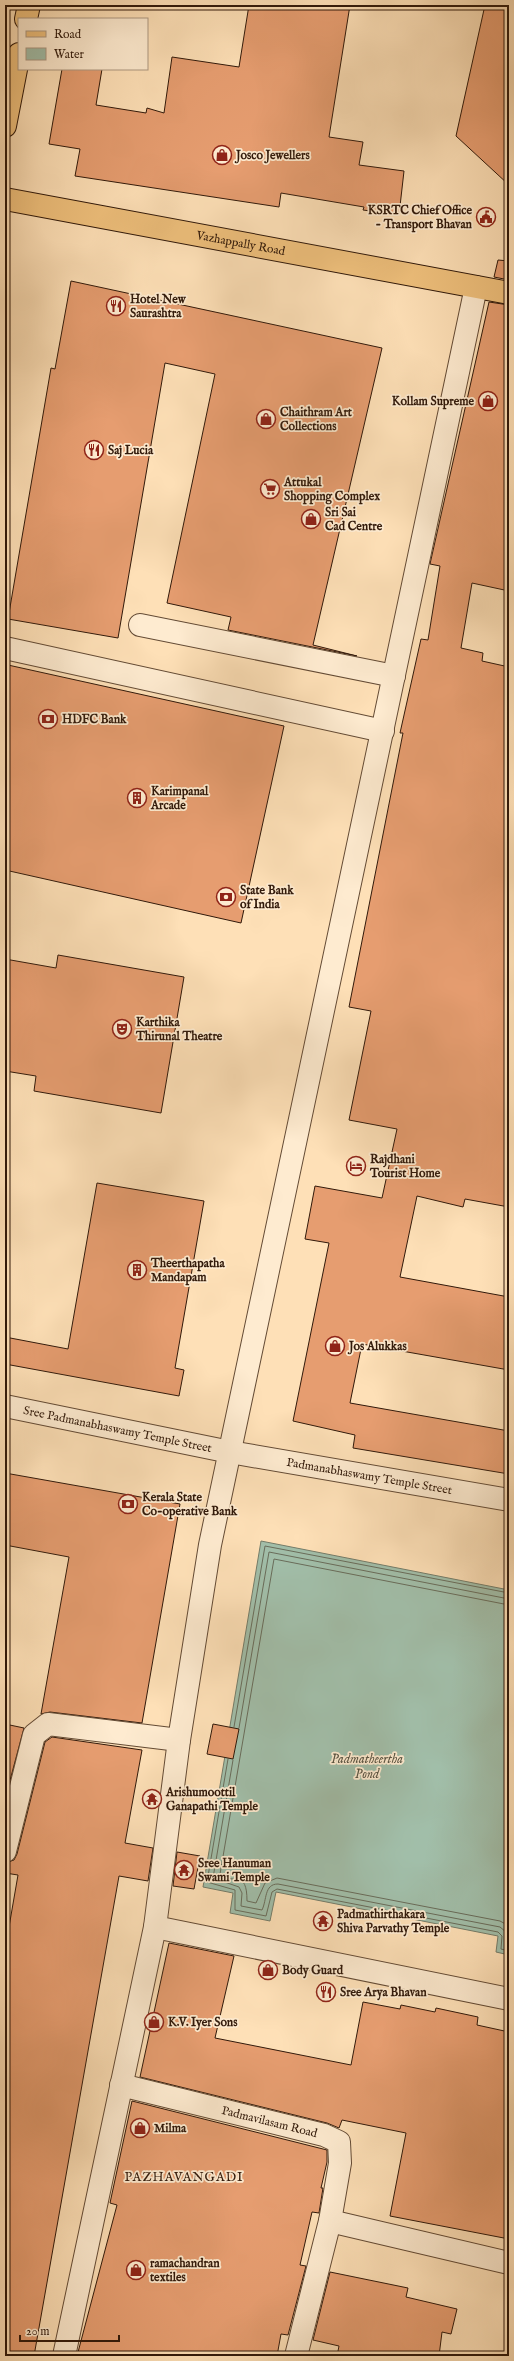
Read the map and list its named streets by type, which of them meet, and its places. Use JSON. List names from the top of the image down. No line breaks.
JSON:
{"streets":{"main road":["Vazhappally Road"],"street":["Sree Padmanabhaswamy Temple Street","Padmanabhaswamy Temple Street","Padmavilasam Road"]},"crossings":[["Sree Padmanabhaswamy Temple Street","Padmanabhaswamy Temple Street"]],"districts":["PAZHAVANGADI"],"water":["Padmatheertha Pond"],"places":{"shop":["Josco Jewellers","Kollam Supreme","Chaithram Art Collections","Sri Sai Cad Centre","Jos Alukkas","Body Guard","K.V. Iyer Sons","Milma","ramachandran textiles"],"public building":["KSRTC Chief Office - Transport Bhavan"],"restaurant":["Hotel New Saurashtra","Saj Lucia","Sree Arya Bhavan"],"supermarket":["Attukal Shopping Complex"],"bank":["HDFC Bank","State Bank of India","Kerala State Co-operative Bank"],"building":["Karimpanal Arcade","Theerthapatha Mandapam"],"theatre":["Karthika Thirunal Theatre"],"hotel":["Rajdhani Tourist Home"],"temple":["Arishumoottil Ganapathi Temple","Sree Hanuman Swami Temple","Padmathirthakara Shiva Parvathy Temple"]},"legend":["Road","Water"],"scale_bar":"20 m"}
